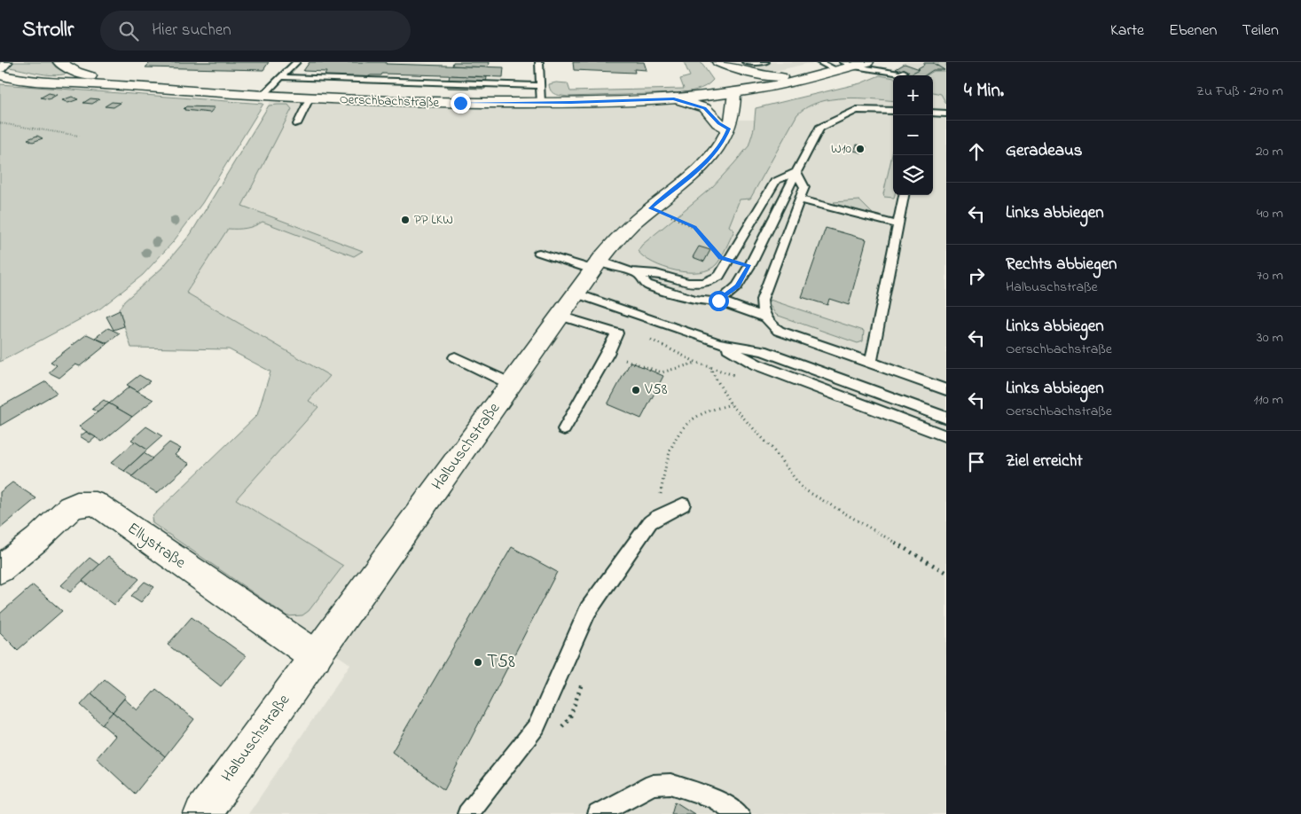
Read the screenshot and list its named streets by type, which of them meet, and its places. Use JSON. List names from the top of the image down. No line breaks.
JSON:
{"streets":{"main road":["Oerschbachstraße","Halbuschstraße","Ellystraße"]},"crossings":[["Oerschbachstraße","Halbuschstraße"],["Halbuschstraße","Ellystraße"]],"places":["W10","PP LKW","V58","T58"],"page":{"header":"Strollr","search":"Hier suchen","nav":["Karte","Ebenen","Teilen"],"heading":["4 Min.","Zu Fuß · 270 m"],"map_buttons":["+","−"],"list":[["Geradeaus","20 m"],["Links abbiegen","40 m"],["Rechts abbiegen","Halbuschstraße","70 m"],["Links abbiegen","Oerschbachstraße","30 m"],["Links abbiegen","Oerschbachstraße","110 m"],"Ziel erreicht"]}}
